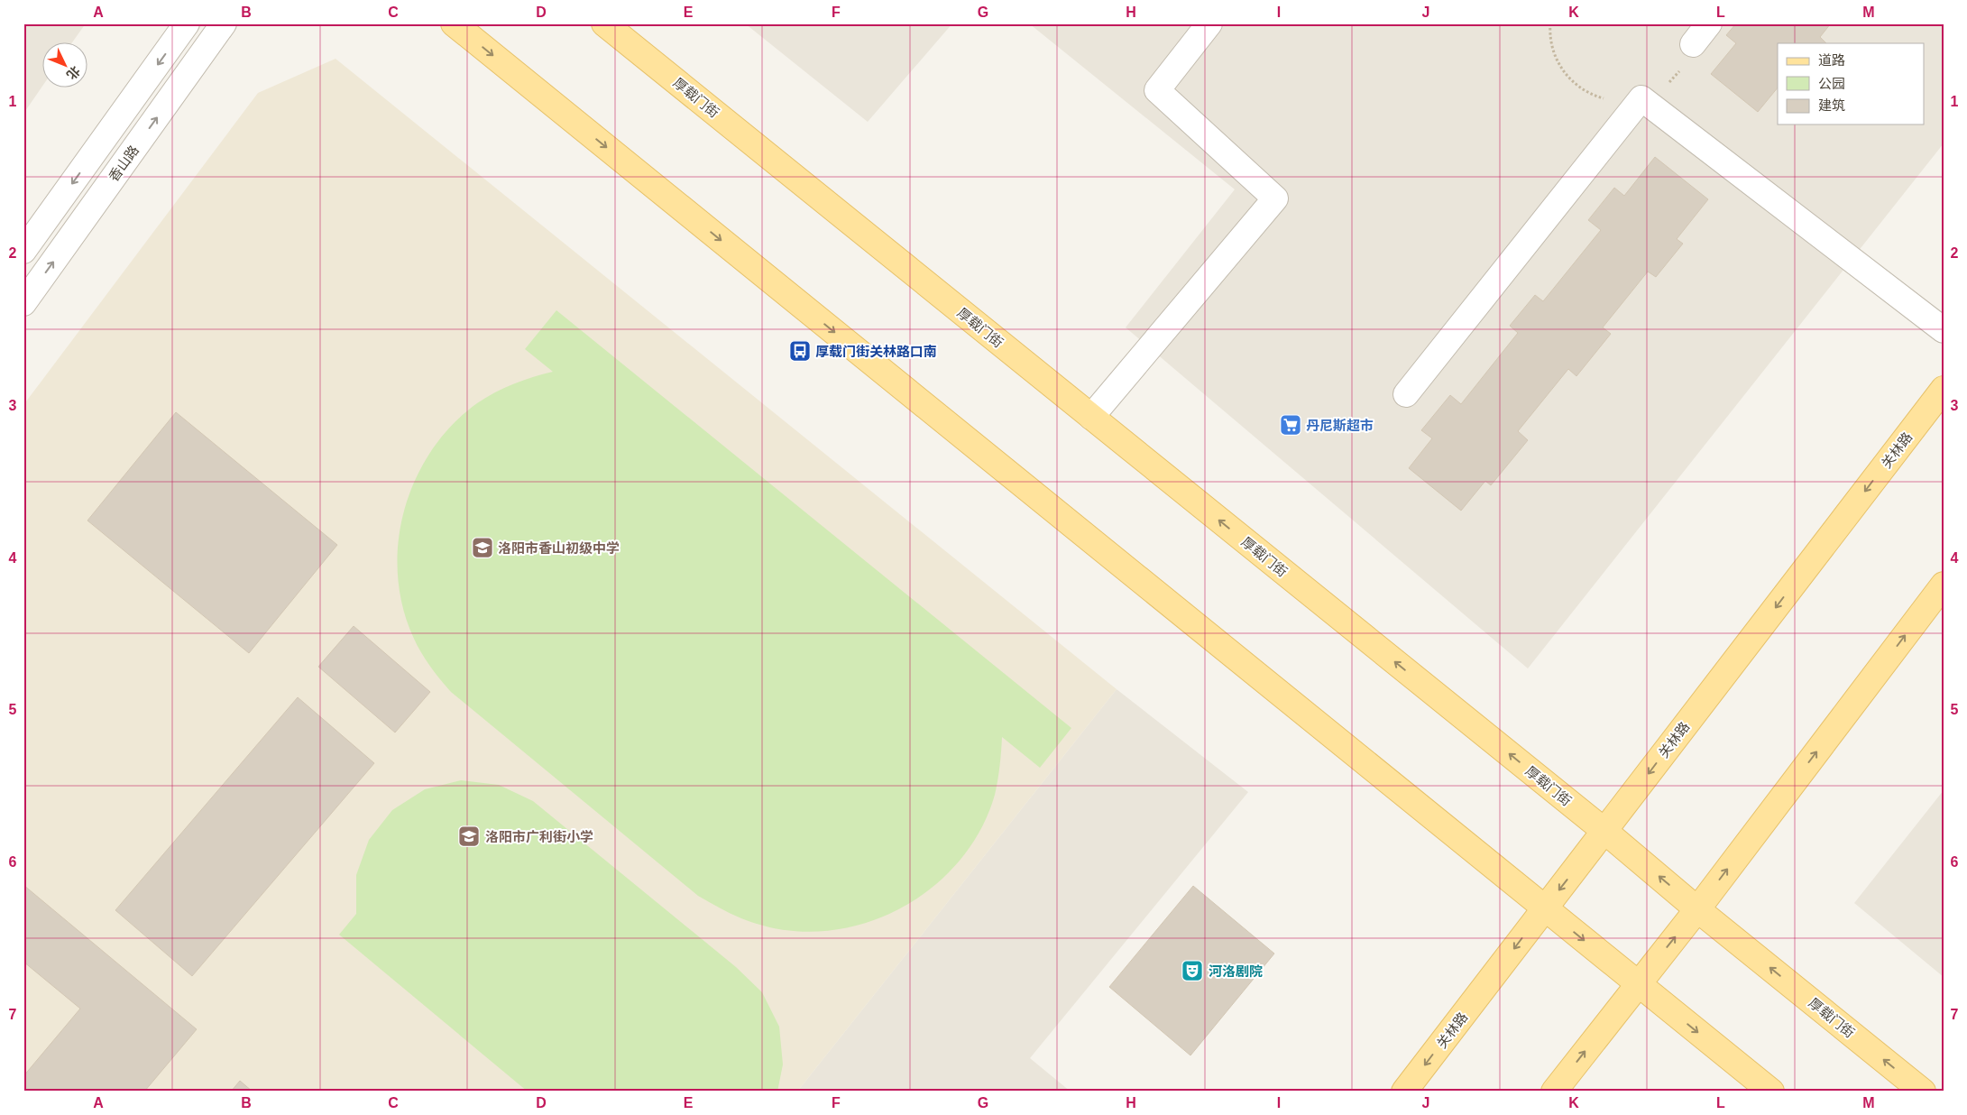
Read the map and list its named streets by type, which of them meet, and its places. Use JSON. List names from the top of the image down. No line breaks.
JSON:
{"streets":{"main road":["厚载门街","关林路"],"street":["香山路"]},"crossings":[["厚载门街","关林路"]],"places":{"bus stop":["厚载门街关林路口南"],"supermarket":["丹尼斯超市"],"school or university":["洛阳市香山初级中学","洛阳市广利街小学"],"theatre":["河洛剧院"]},"legend":["道路","公园","建筑"],"north":"bottom right","grid":{"columns":["A","B","C","D","E","F","G","H","I","J","K","L","M"],"rows":["1","2","3","4","5","6","7"]}}
